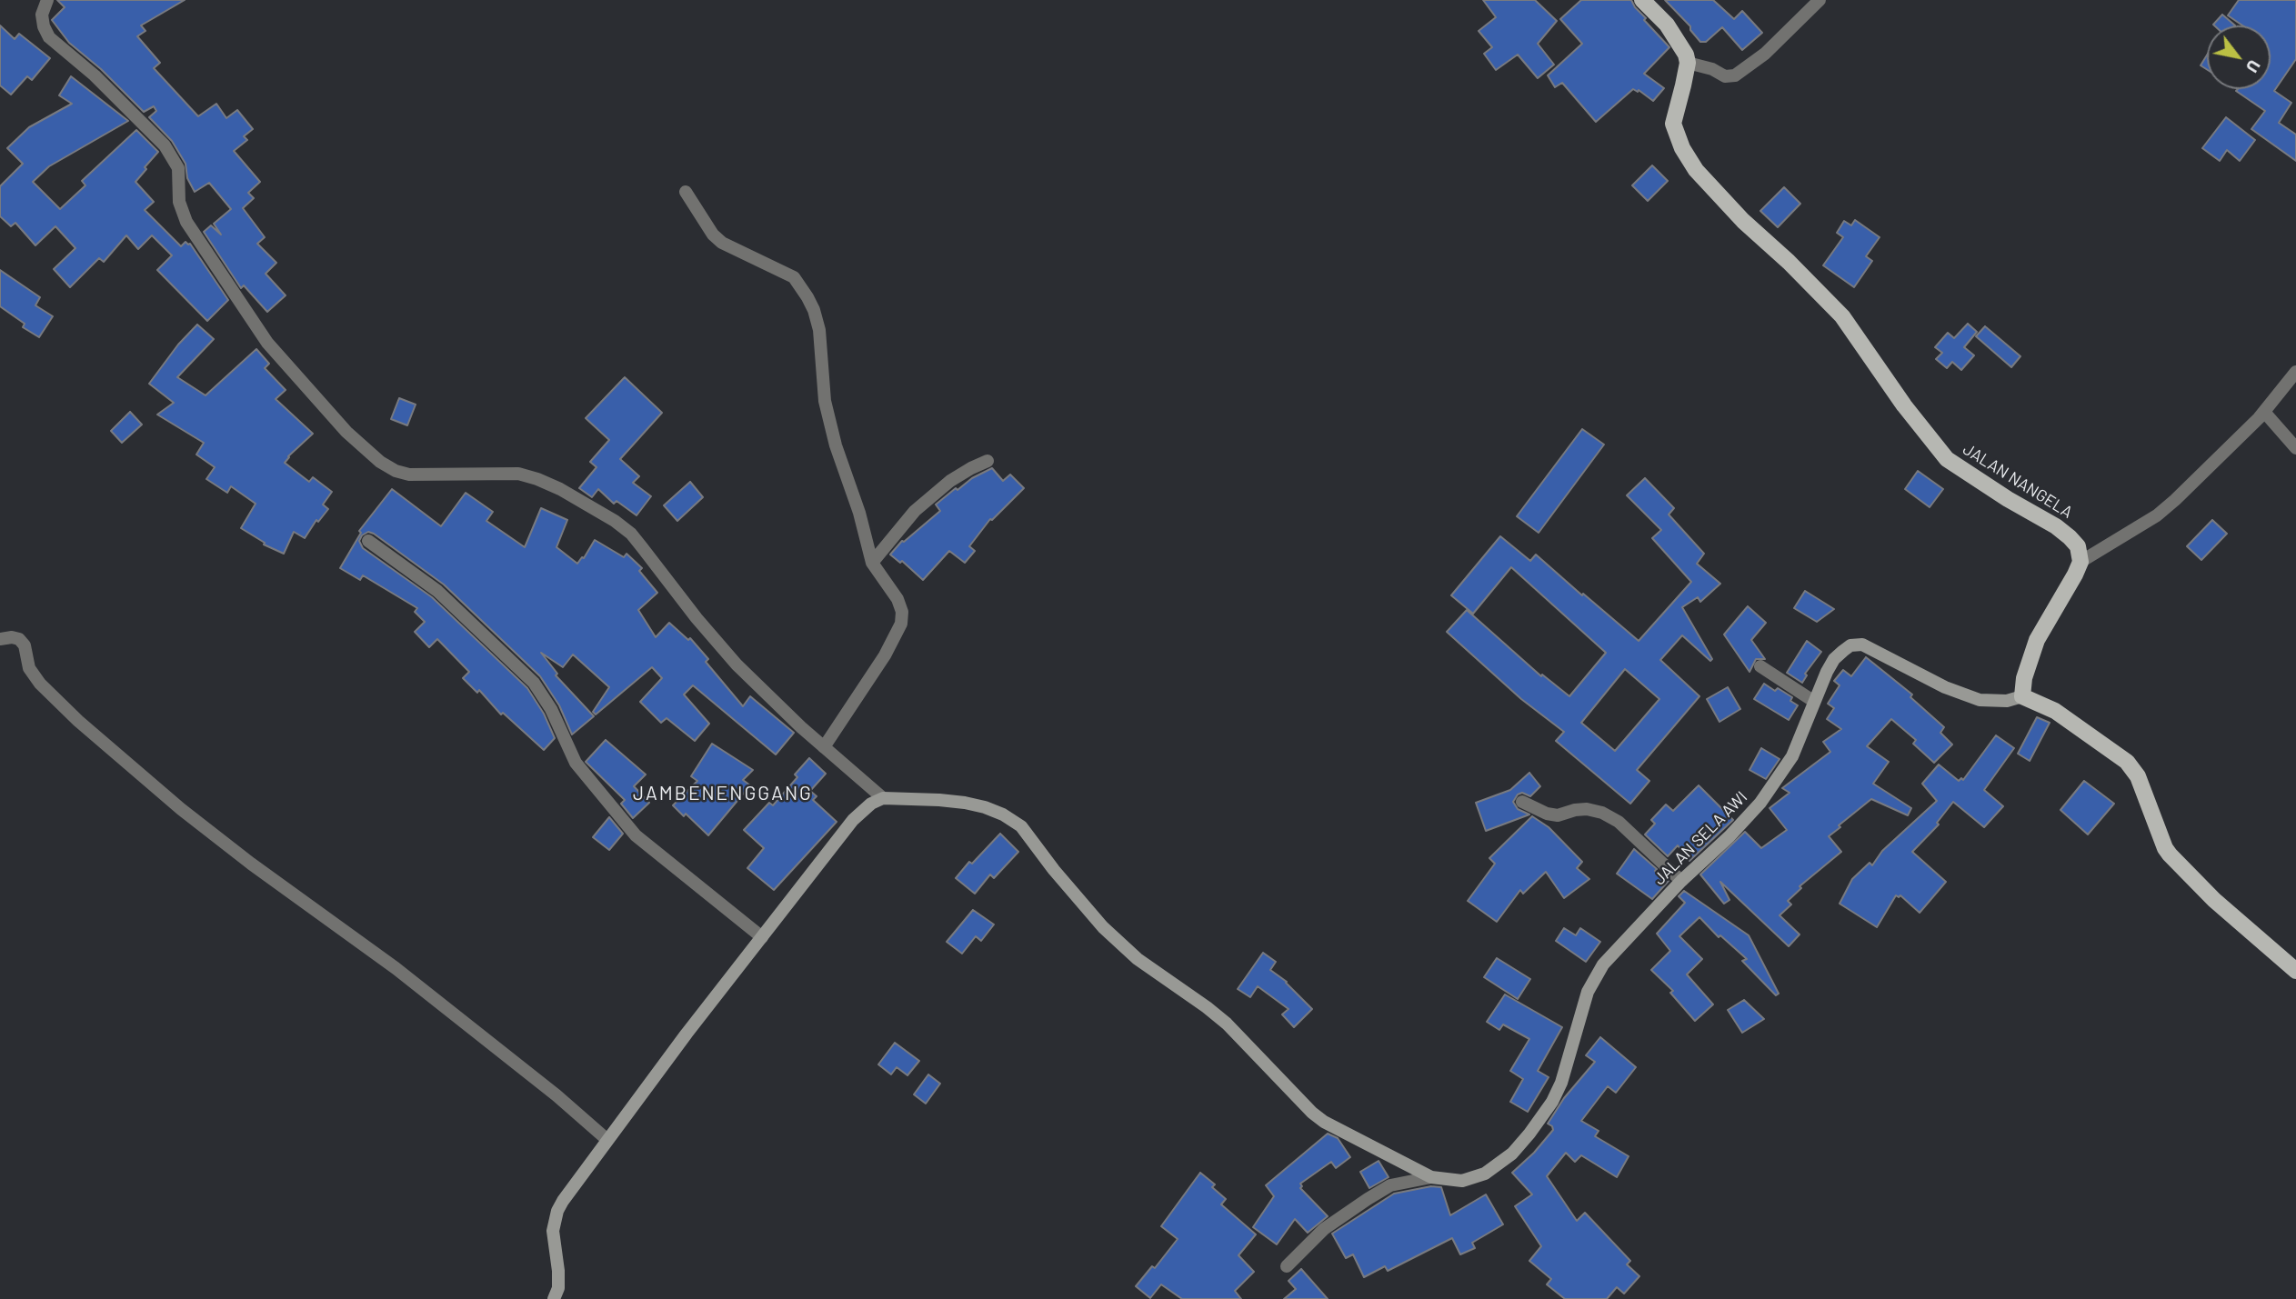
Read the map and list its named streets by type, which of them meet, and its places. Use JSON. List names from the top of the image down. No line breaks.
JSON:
{"streets":{"main road":["JALAN NANGELA"],"street":["JALAN SELA AWI"]},"districts":["JAMBENENGGANG"],"north":"bottom right"}
